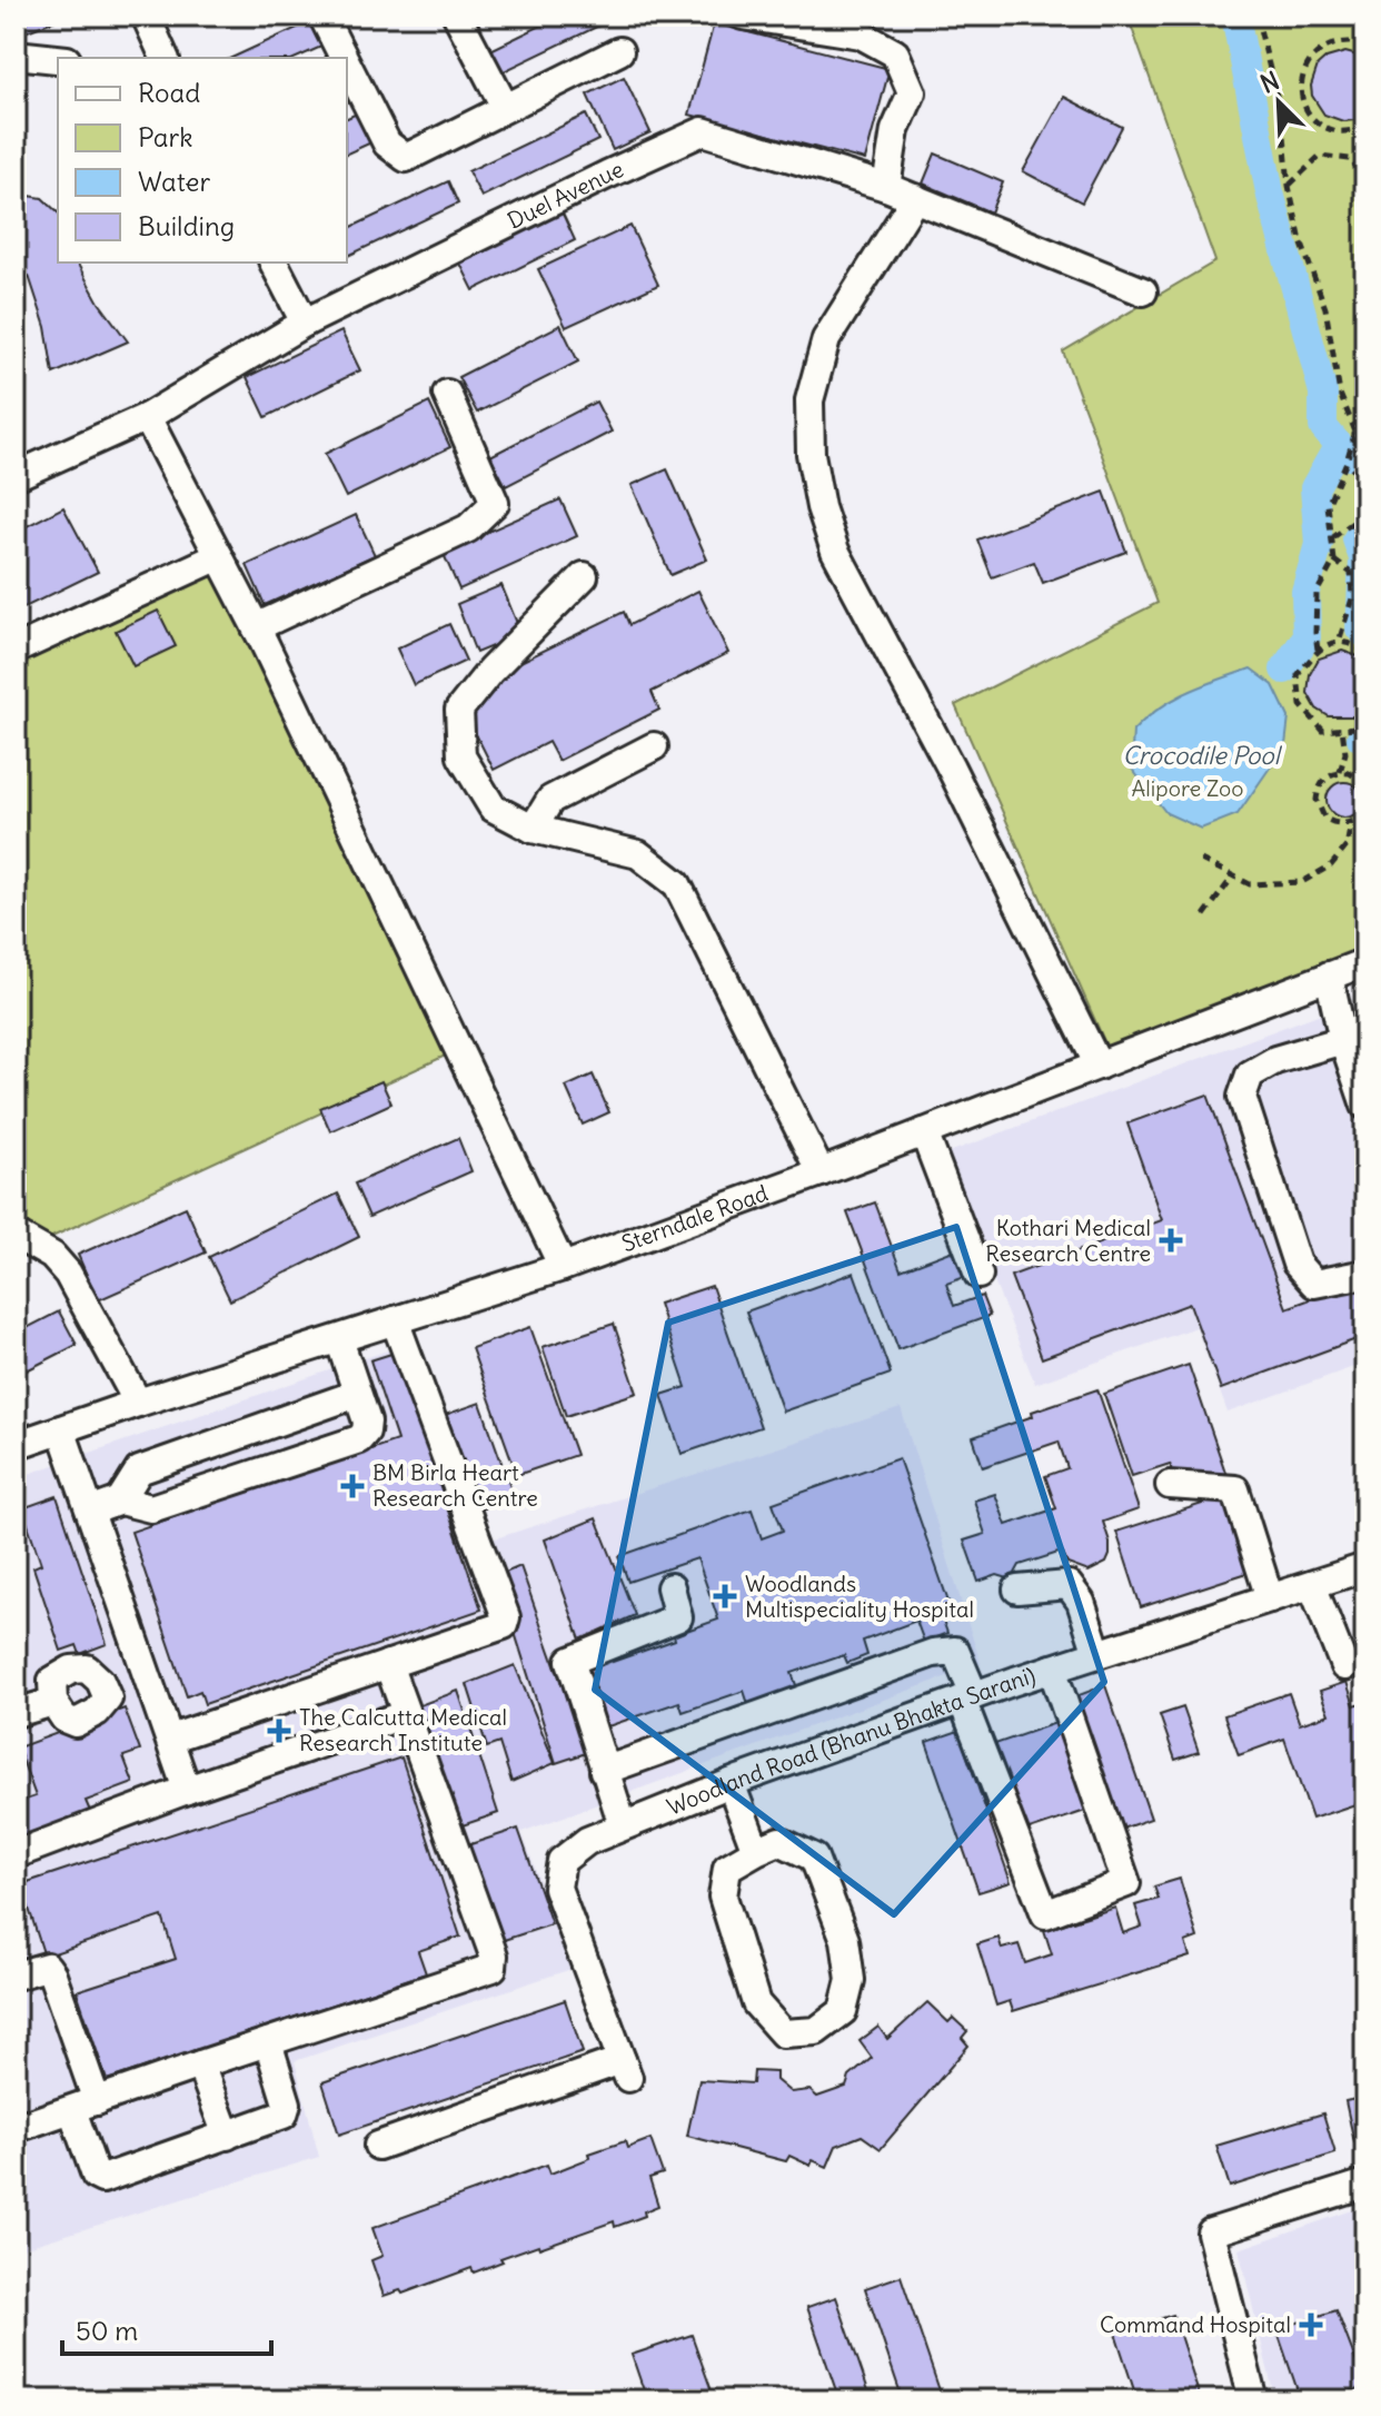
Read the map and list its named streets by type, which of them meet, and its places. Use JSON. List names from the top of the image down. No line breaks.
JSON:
{"streets":{"street":["Duel Avenue","Sterndale Road","Woodland Road (Bhanu Bhakta Sarani)"]},"water":["Crocodile Pool"],"parks":["Alipore Zoo"],"places":{"health":["Kothari Medical Research Centre","BM Birla Heart Research Centre","Woodlands Multispeciality Hospital","The Calcutta Medical Research Institute","Command Hospital"]},"legend":["Road","Park","Water","Building"],"scale_bar":"50 m","north":"top left"}
